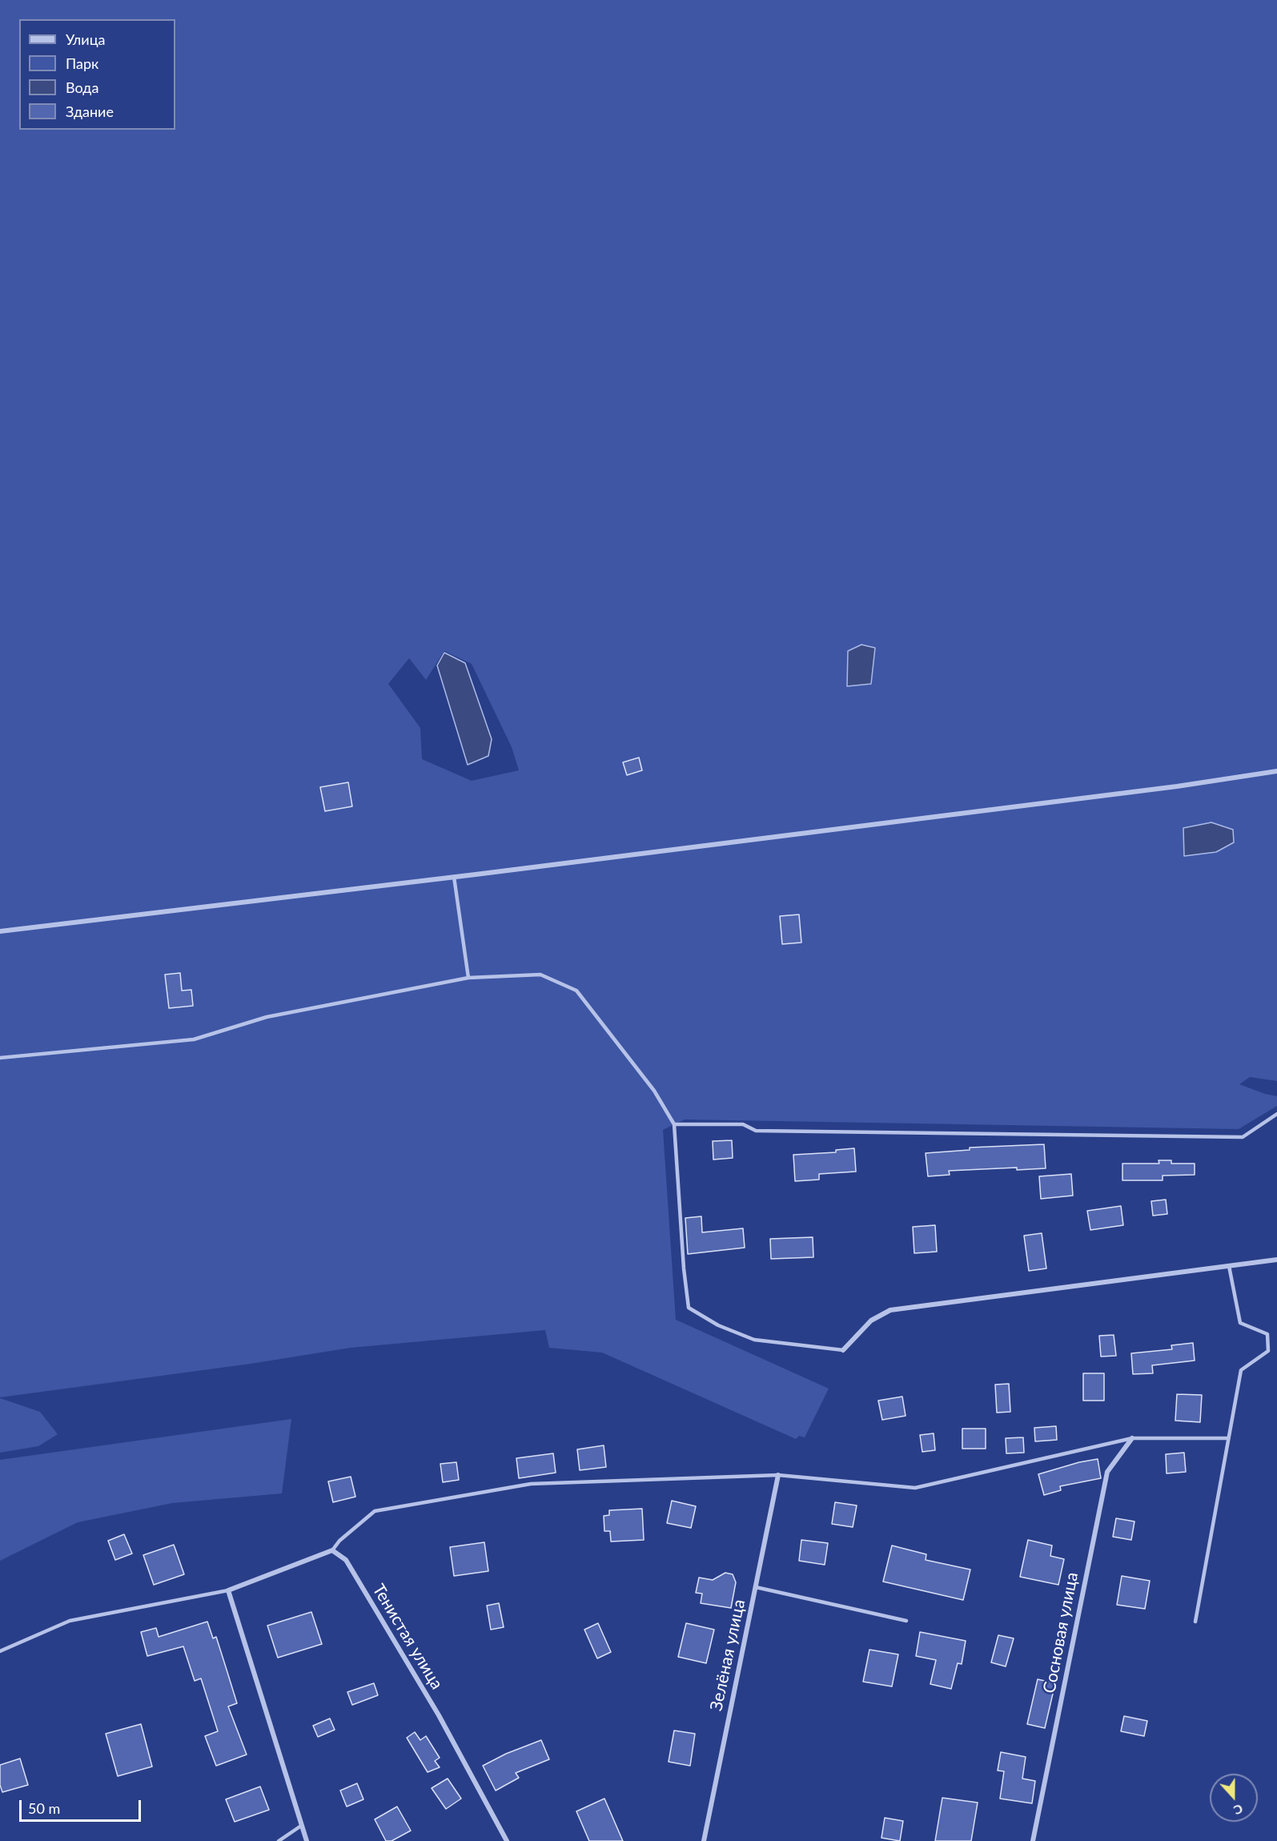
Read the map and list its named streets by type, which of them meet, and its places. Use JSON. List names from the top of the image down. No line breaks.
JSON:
{"streets":{"street":["Сосновая улица","Тенистая улица","Зелёная улица"]},"legend":["Улица","Парк","Вода","Здание"],"scale_bar":"50 m","north":"bottom"}
